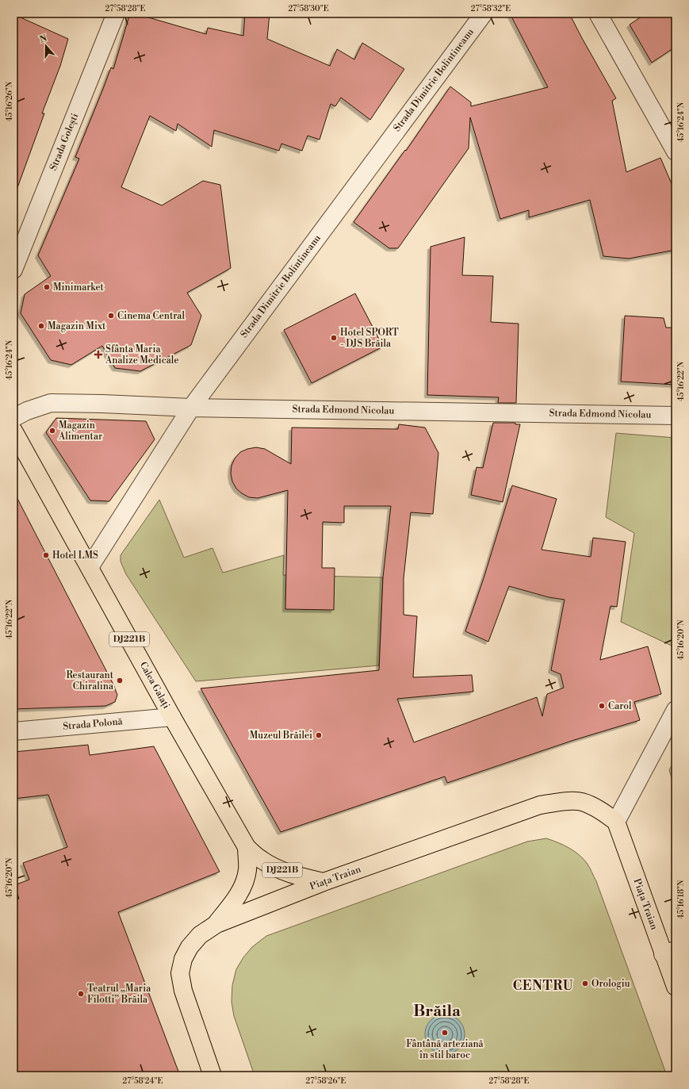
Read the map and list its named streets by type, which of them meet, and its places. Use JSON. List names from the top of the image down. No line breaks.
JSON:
{"streets":{"main road":["DJ221B","Calea Galați","Piața Traian"],"street":["Strada Dimitrie Bolintineanu","Strada Golești","Strada Edmond Nicolau","Strada Polonă"]},"crossings":[["Strada Dimitrie Bolintineanu","Strada Edmond Nicolau"],["Strada Dimitrie Bolintineanu","Calea Galați"],["Calea Galați","Strada Polonă"],["Calea Galați","Piața Traian"]],"districts":["CENTRU","Brăila"],"places":{"other":["Minimarket","Cinema Central","Magazin Mixt","Hotel SPORT - DJS Brăila","Magazin Alimentar","Hotel LMS","Restaurant Chiralina","Carol","Muzeul Brăilei","Orologiu","Teatrul „Maria Filotti” Brăila","Fântână arteziană în stil baroc"],"health":["Sfânta Maria Analize Medicale"]},"north":"top","coordinates":["27°58'28\"E","27°58'30\"E","27°58'32\"E","45°16'26\"N","45°16'24\"N","45°16'22\"N","45°16'20\"N","45°16'18\"N","27°58'24\"E","27°58'26\"E"]}
